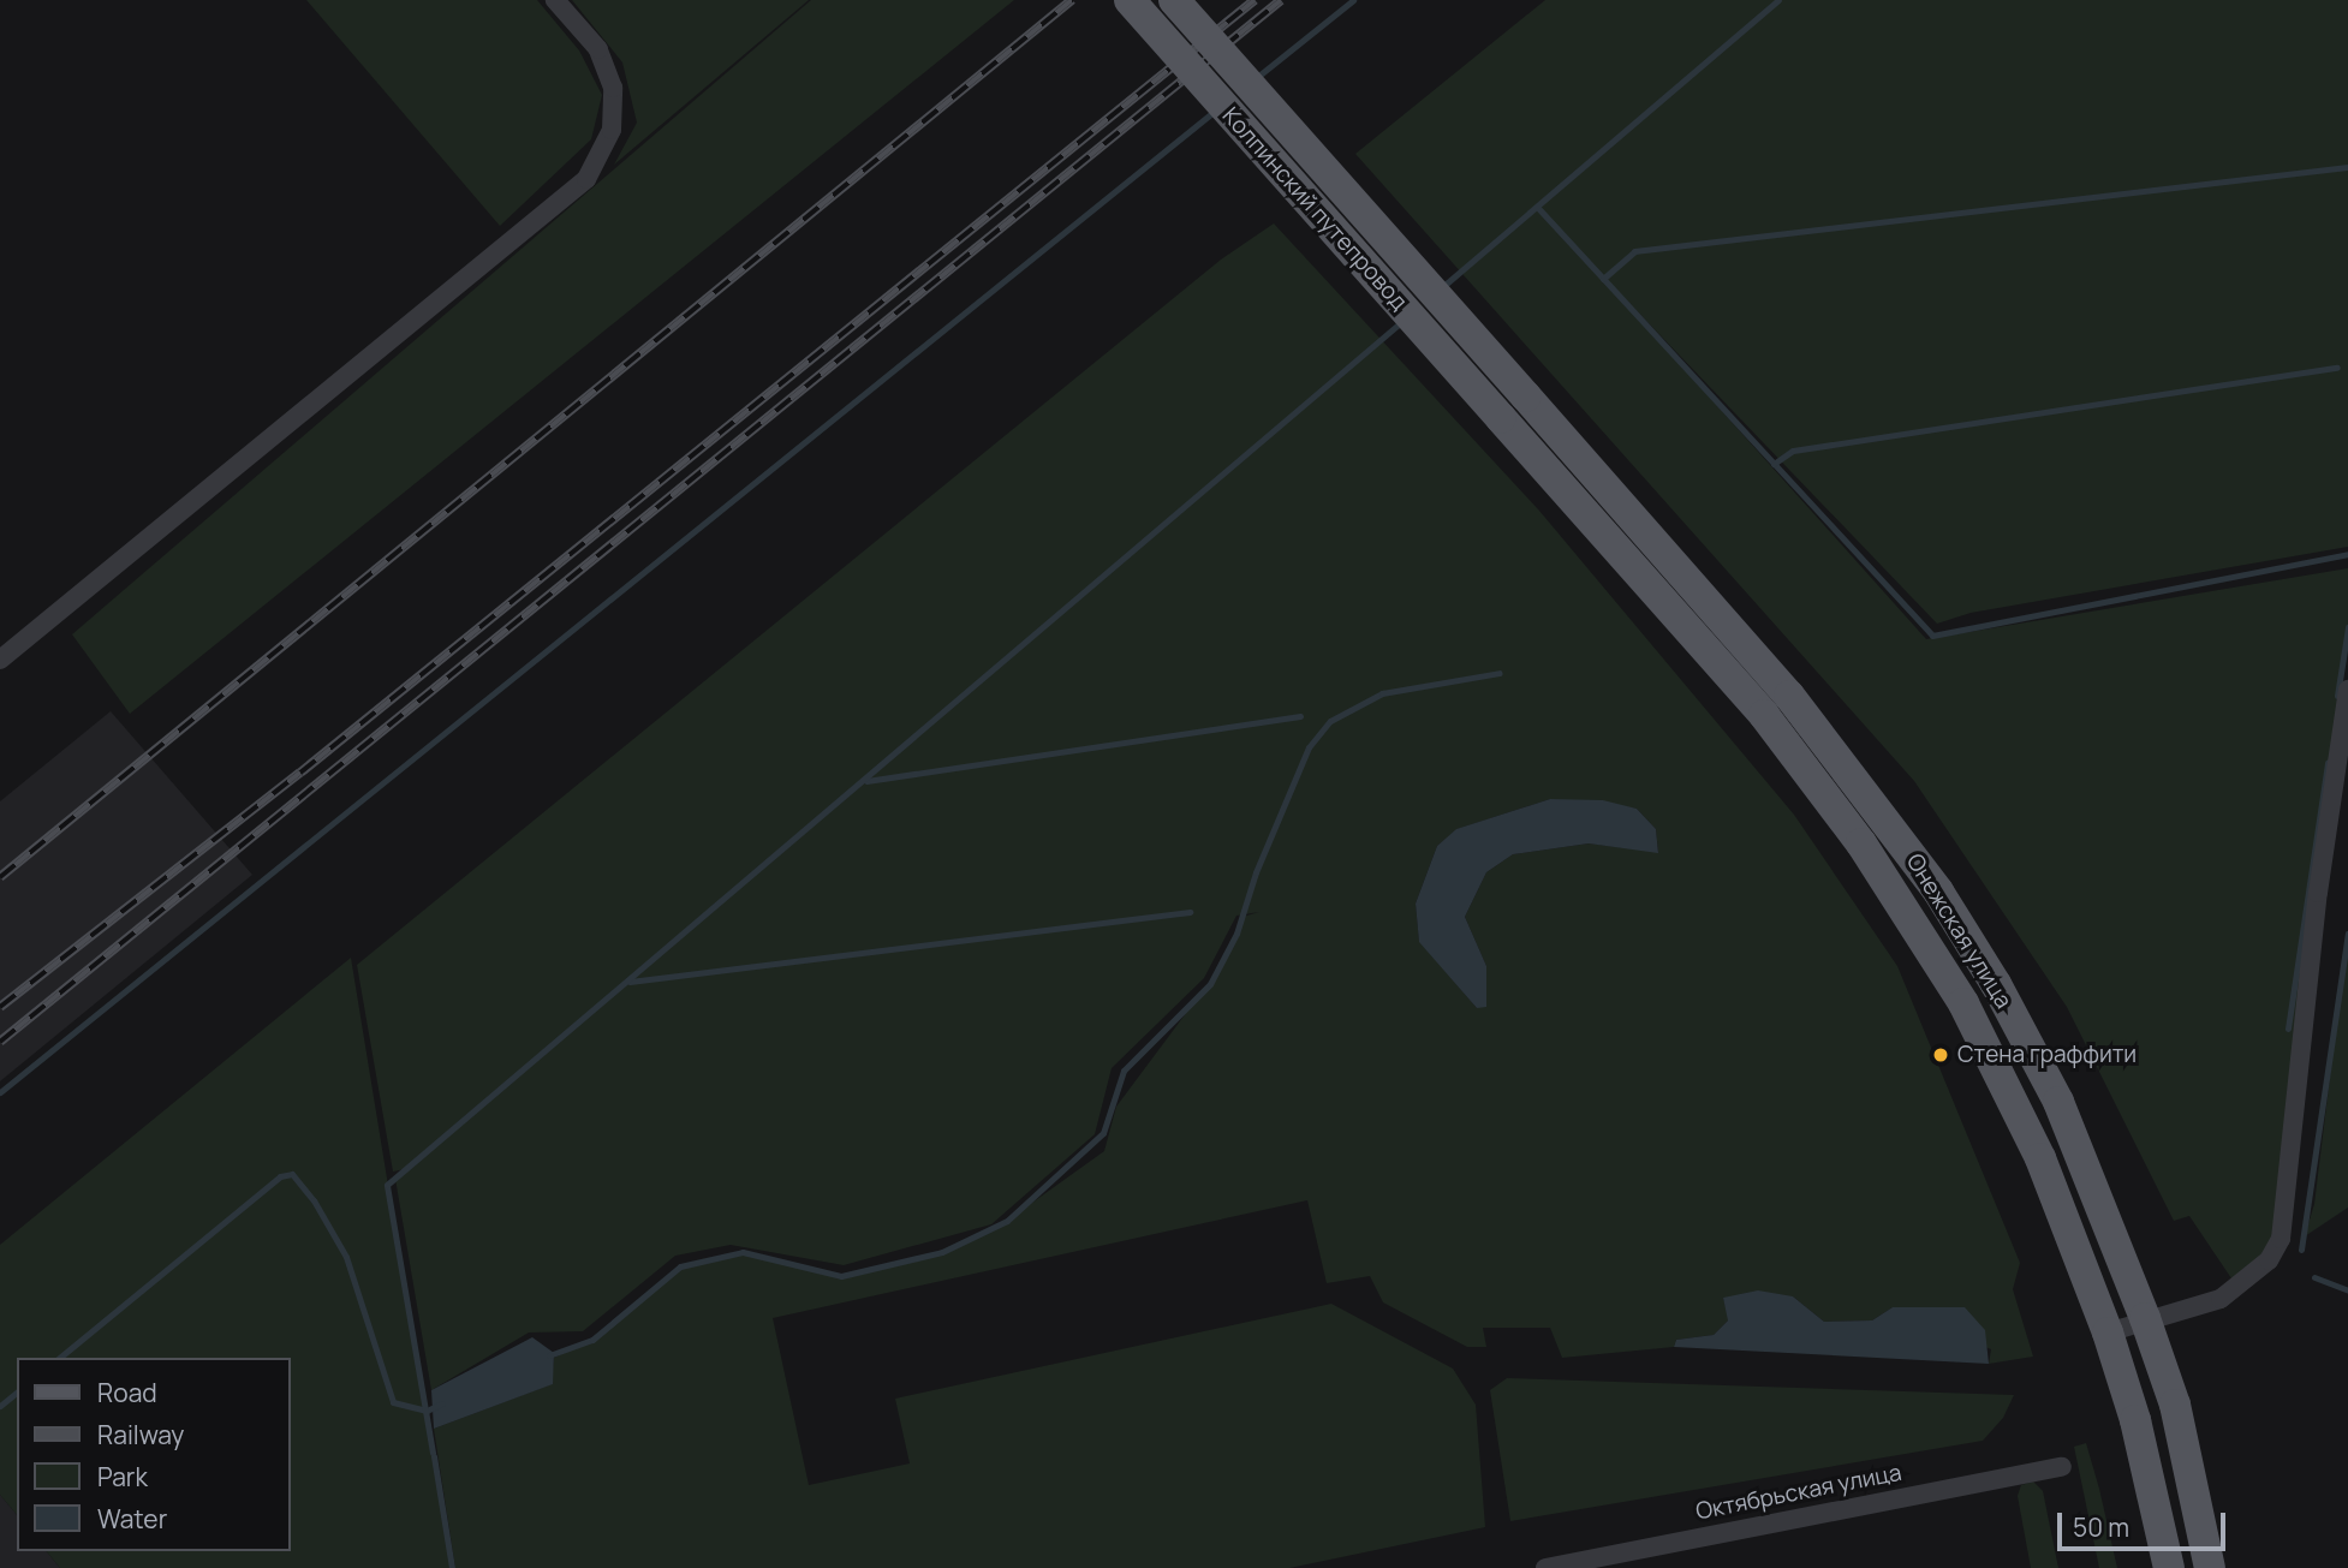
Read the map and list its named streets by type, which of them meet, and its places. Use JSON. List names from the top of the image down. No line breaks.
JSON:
{"streets":{"main road":["Колпинский путепровод","Онежская улица"],"street":["Октябрьская улица"]},"crossings":[["Колпинский путепровод","Онежская улица"]],"places":["Стена граффити"],"legend":["Road","Railway","Park","Water"],"scale_bar":"50 m"}
